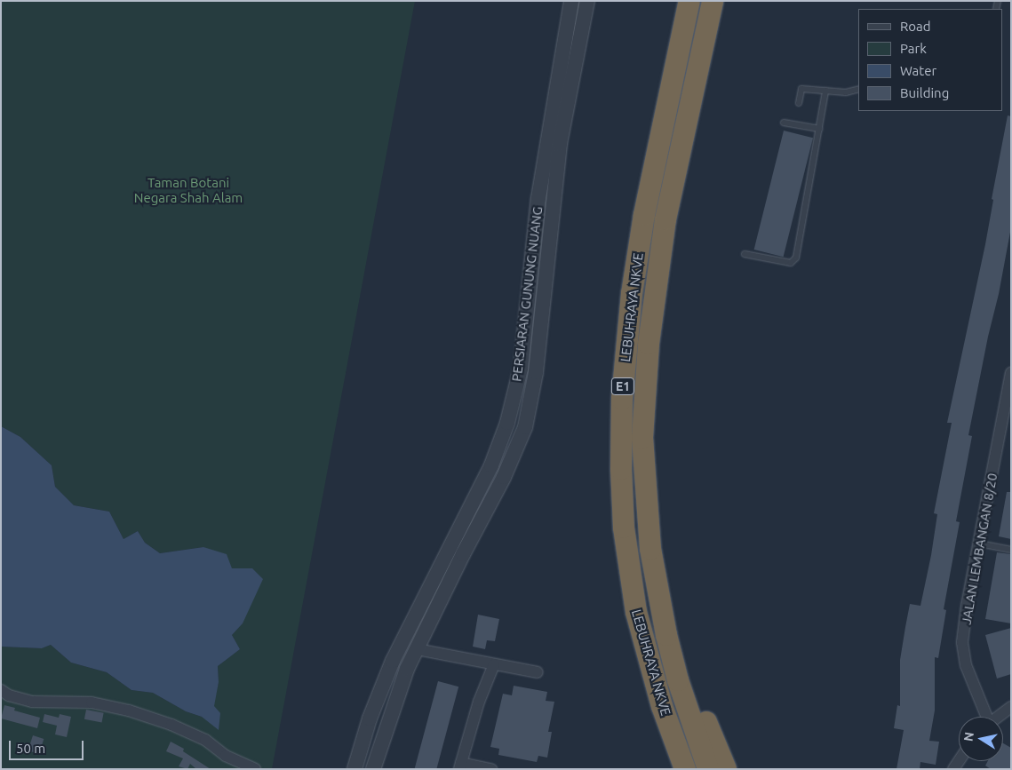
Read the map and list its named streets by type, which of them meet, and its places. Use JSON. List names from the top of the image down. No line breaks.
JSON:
{"streets":{"highway":["LEBUHRAYA NKVE","E1"],"street":["PERSIARAN GUNUNG NUANG","JALAN LEMBANGAN 8/20"]},"parks":["Taman Botani Negara Shah Alam"],"legend":["Road","Park","Water","Building"],"scale_bar":"50 m","north":"left"}
